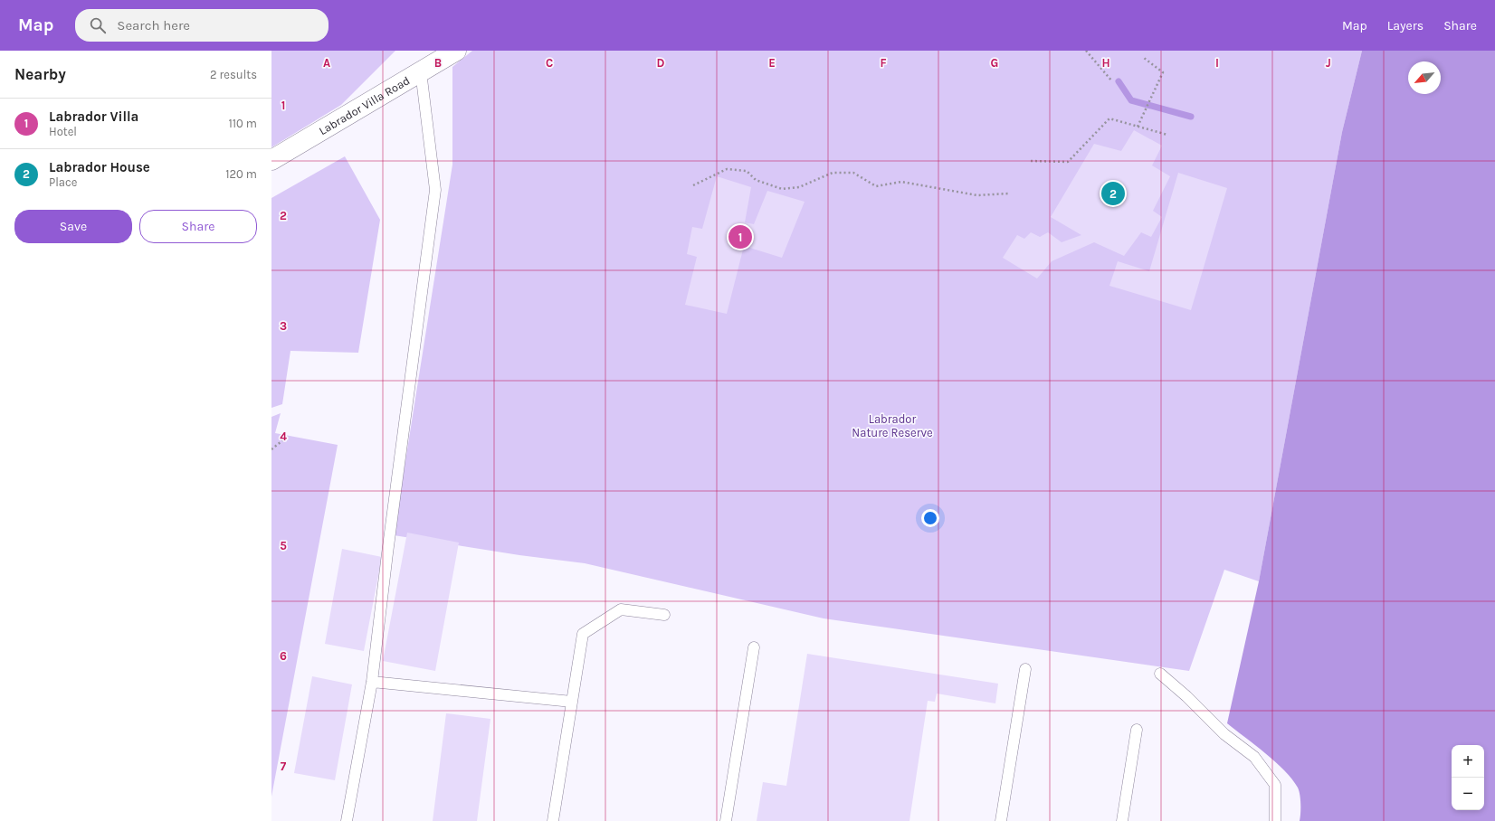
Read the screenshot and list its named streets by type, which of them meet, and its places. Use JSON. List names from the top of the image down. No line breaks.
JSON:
{"streets":{"street":["Labrador Villa Road"]},"parks":["Labrador Nature Reserve"],"north":"bottom left","page":{"header":"Map","search":"Search here","nav":["Map","Layers","Share"],"heading":["Nearby","2 results"],"list":[{"mark":"1","name":"Labrador Villa","note":"Hotel","value":"110 m"},{"mark":"2","name":"Labrador House","note":"Place","value":"120 m"}],"pins":["2","1"],"buttons":["Save","Share"],"map_buttons":["+","−"]},"grid":{"columns":["A","B","C","D","E","F","G","H","I","J"],"rows":["1","2","3","4","5","6","7"]}}
